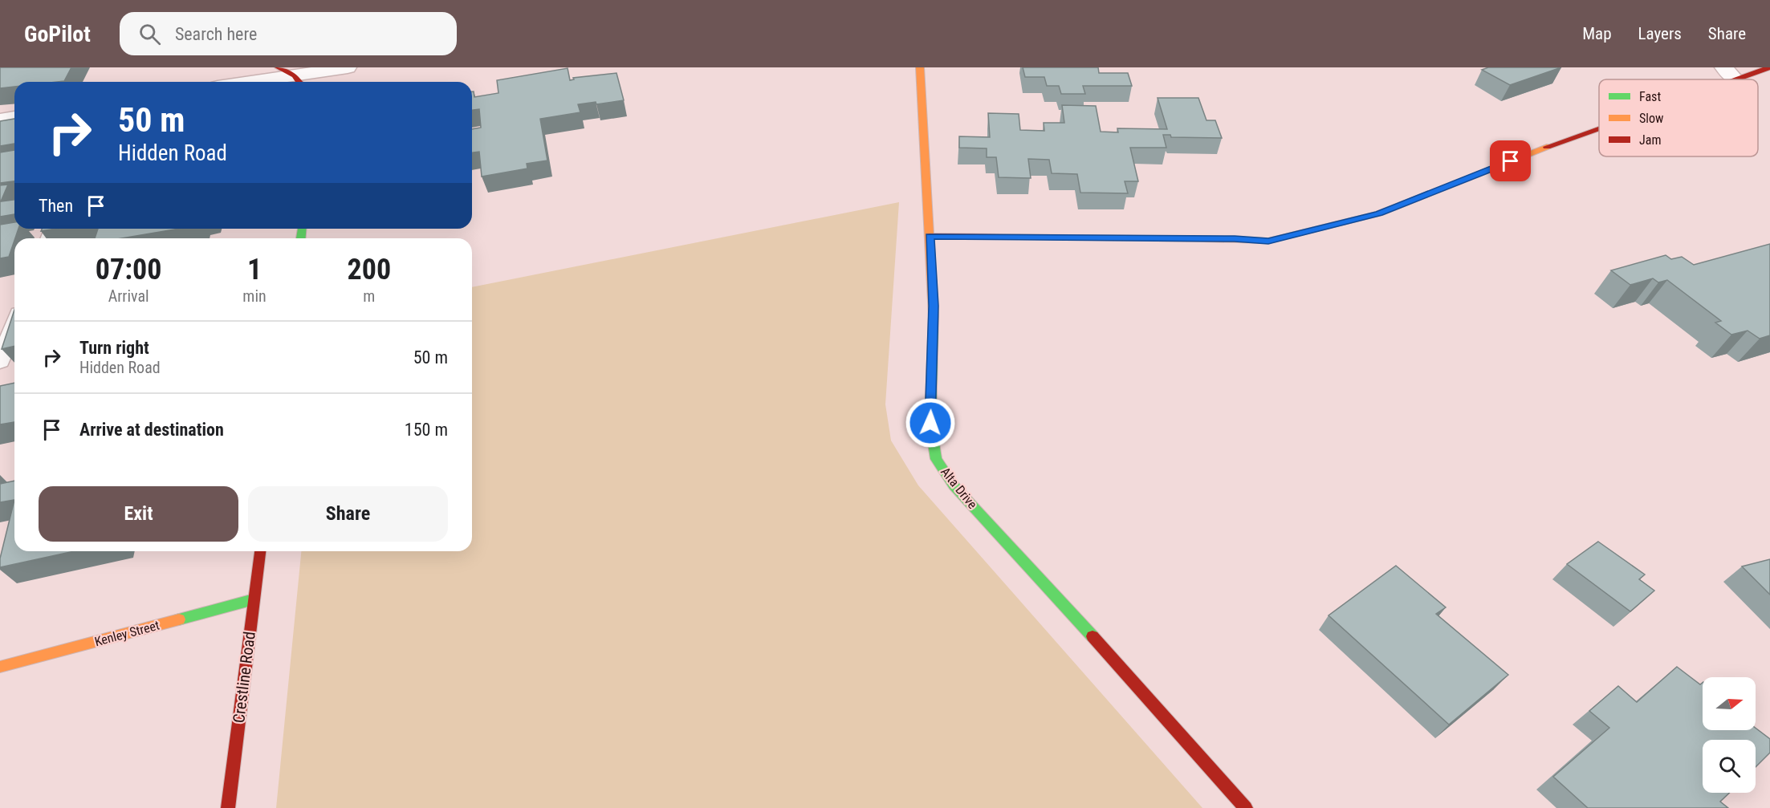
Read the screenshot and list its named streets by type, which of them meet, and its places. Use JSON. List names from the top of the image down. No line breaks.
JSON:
{"streets":{"street":["Alta Drive","Kenley Street","Crestline Road"]},"crossings":[["Kenley Street","Crestline Road"]],"legend":["Fast","Slow","Jam"],"north":"right","page":{"header":"GoPilot","search":"Search here","nav":["Map","Layers","Share"],"turn":["50 m","Hidden Road"],"then":"Then","eta":["07:00","Arrival","1","min","200","m"],"list":[{"name":"Turn right","note":"Hidden Road","value":"50 m"},{"name":"Arrive at destination","value":"150 m"}],"buttons":["Exit","Share"]}}
